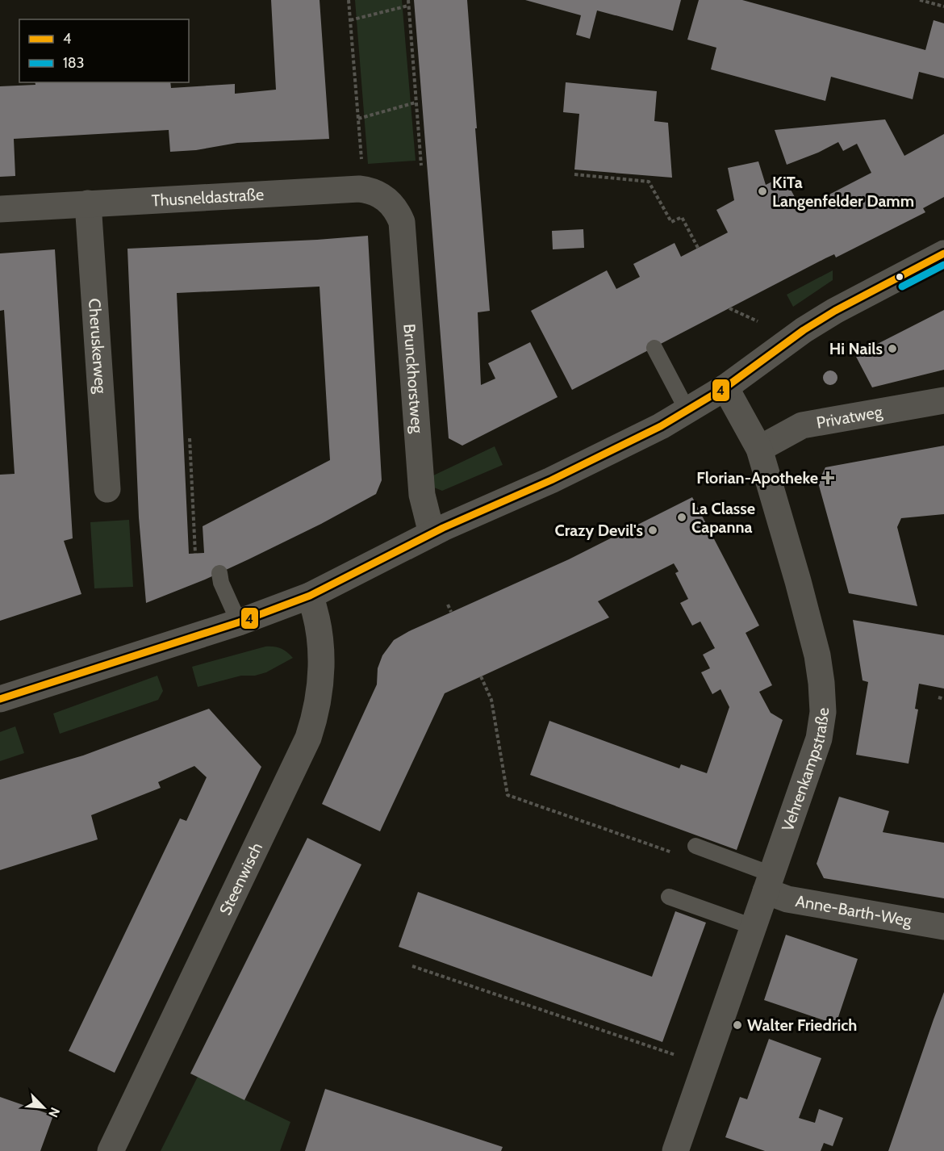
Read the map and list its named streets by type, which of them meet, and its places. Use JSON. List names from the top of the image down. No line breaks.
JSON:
{"streets":{"street":["Thusneldastraße","Cheruskerweg","Brunckhorstweg","Privatweg","Vehrenkampstraße","Steenwisch","Anne-Barth-Weg"]},"crossings":[["Thusneldastraße","Cheruskerweg"],["Thusneldastraße","Brunckhorstweg"],["Privatweg","Vehrenkampstraße"],["Vehrenkampstraße","Anne-Barth-Weg"]],"places":{"other":["KiTa Langenfelder Damm","Hi Nails","La Classe Capanna","Crazy Devil's","Walter Friedrich"],"health":["Florian-Apotheke"]},"lines":["transit line 4","transit line 183"],"legend":["4","183"],"north":"bottom right"}
